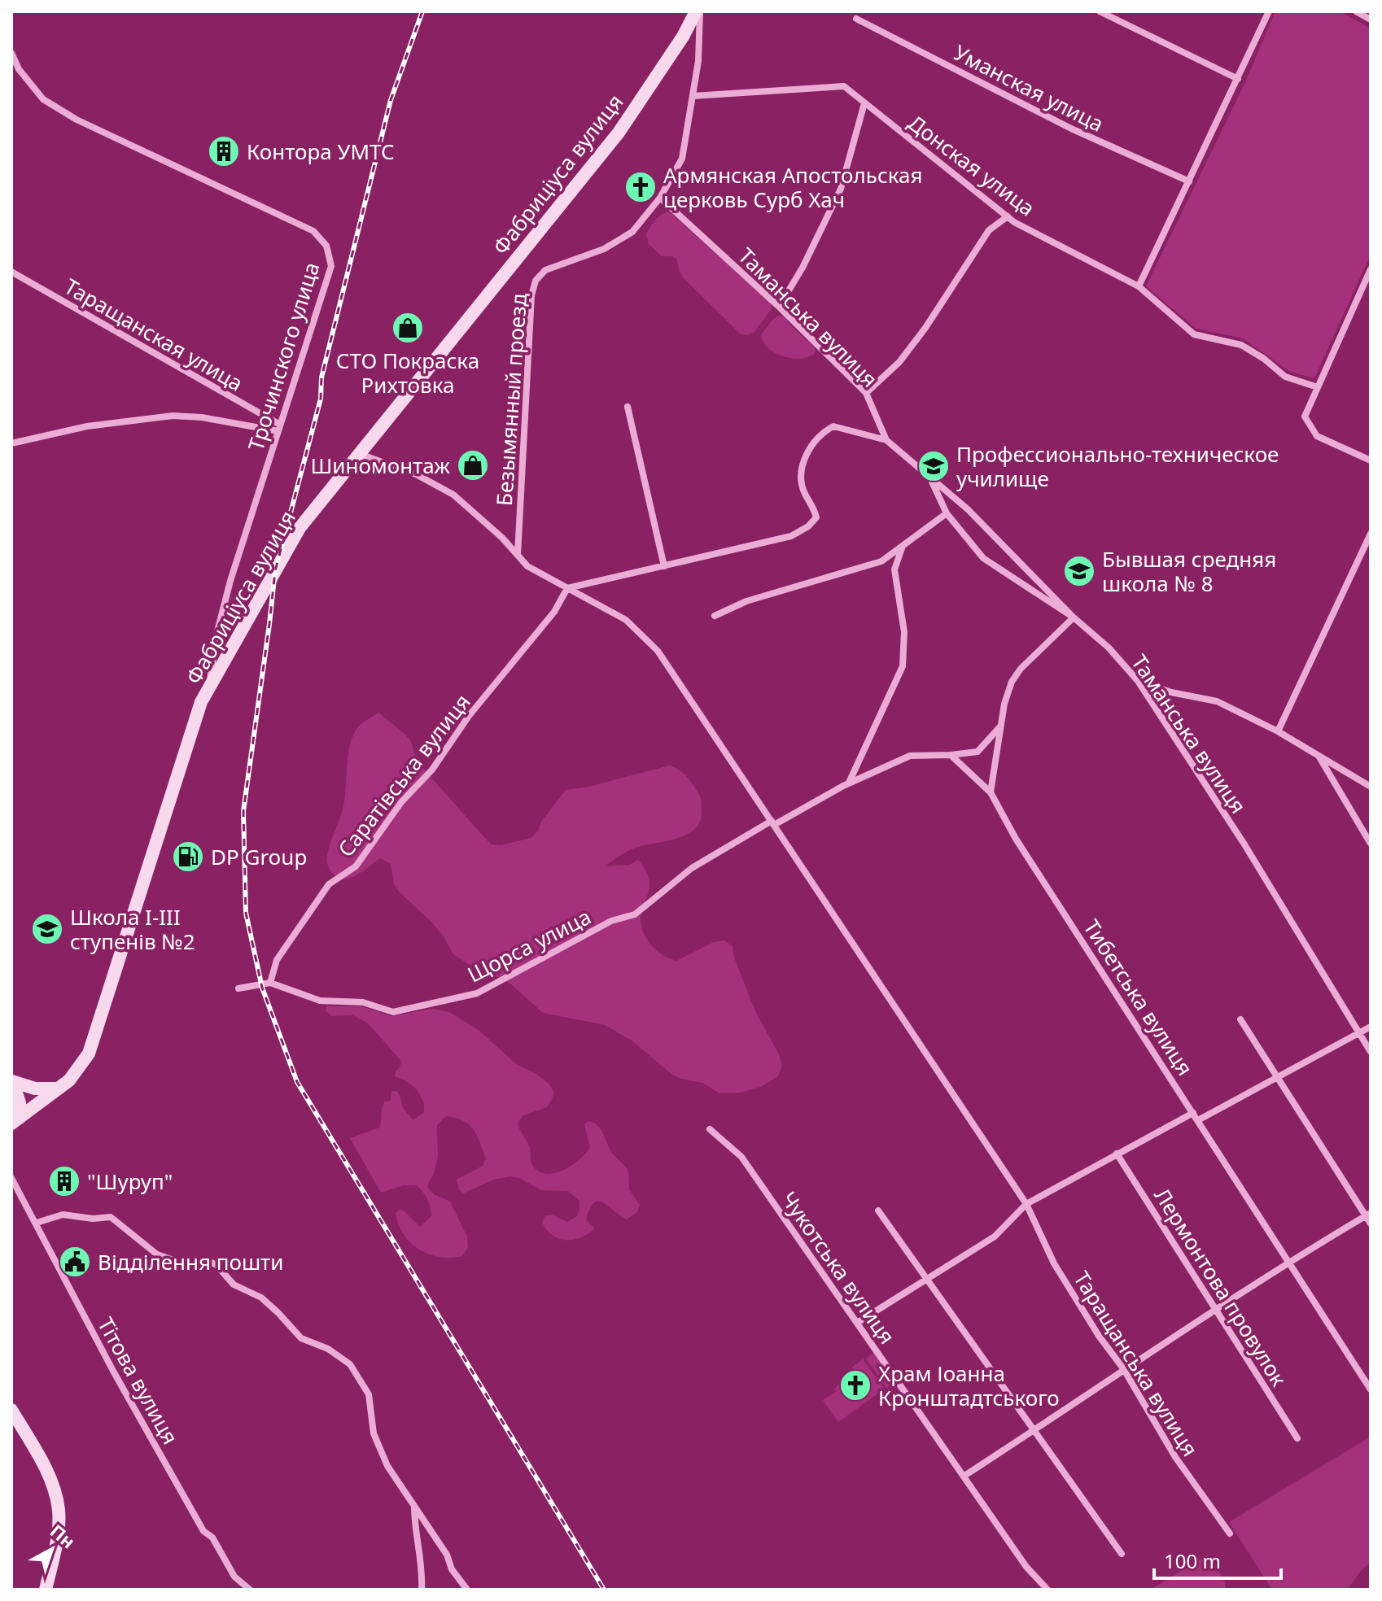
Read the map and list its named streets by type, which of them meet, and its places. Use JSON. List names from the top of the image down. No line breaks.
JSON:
{"streets":{"main road":["Фабриціуса вулиця"],"street":["Уманская улица","Донская улица","Таманська вулиця","Таращанская улица","Трочинского улица","Безымянный проезд","Саратівська вулиця","Щорса улица","Тибетська вулиця","Чукотська вулиця","Лермонтова провулок","Таращанська вулиця","Тітова вулиця"]},"crossings":[["Донская улица","Безымянный проезд"],["Фабриціуса вулиця","Трочинского улица"],["Фабриціуса вулиця","Безымянный проезд"],["Фабриціуса вулиця","Таращанська вулиця"],["Таманська вулиця","Безымянный проезд"],["Таращанская улица","Трочинского улица"],["Безымянный проезд","Таращанська вулиця"],["Саратівська вулиця","Щорса улица"],["Саратівська вулиця","Таращанська вулиця"],["Щорса улица","Тибетська вулиця"],["Щорса улица","Таращанська вулиця"]],"places":{"building":["Контора УМТС","\"Шуруп\""],"church":["Армянская Апостольская церковь Сурб Хач","Храм Іоанна Кронштадтського"],"shop":["СТО Покраска Рихтовка","Шиномонтаж"],"school or university":["Профессионально-техническое училище","Бывшая средняя школа № 8","Школа I-III ступенів №2"],"fuel station":["DP Group"],"public building":["Відділення пошти"]},"scale_bar":"100 m","north":"top right"}
